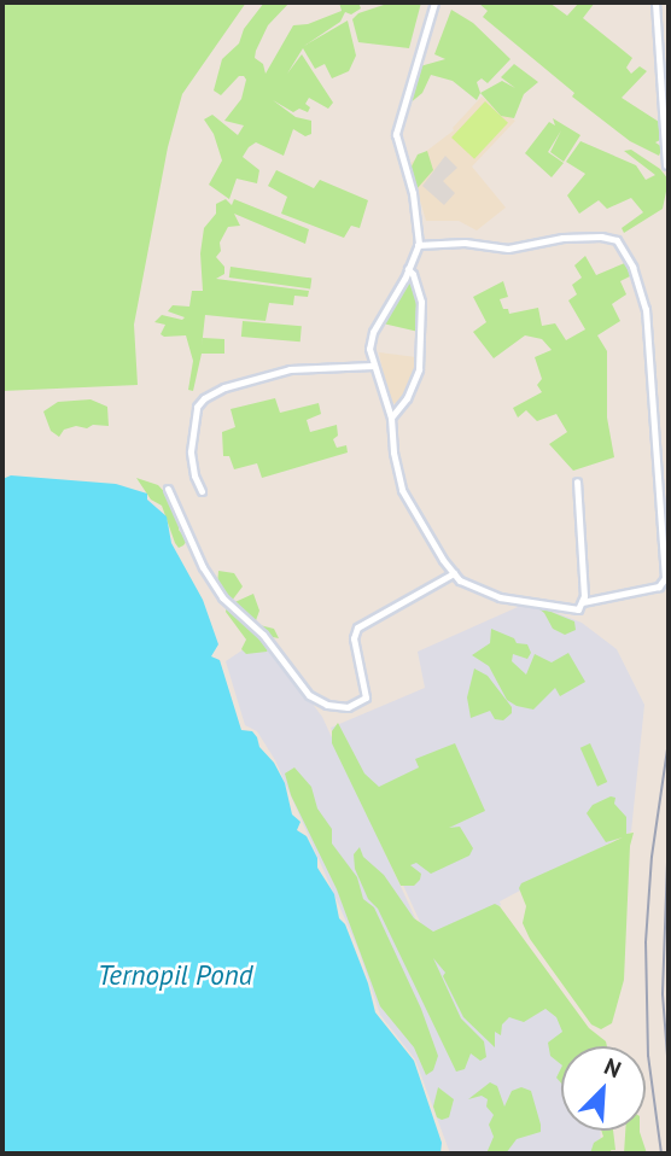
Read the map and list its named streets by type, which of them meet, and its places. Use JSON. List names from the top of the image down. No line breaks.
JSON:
{"water":["Ternopil Pond"],"north":"top right"}
